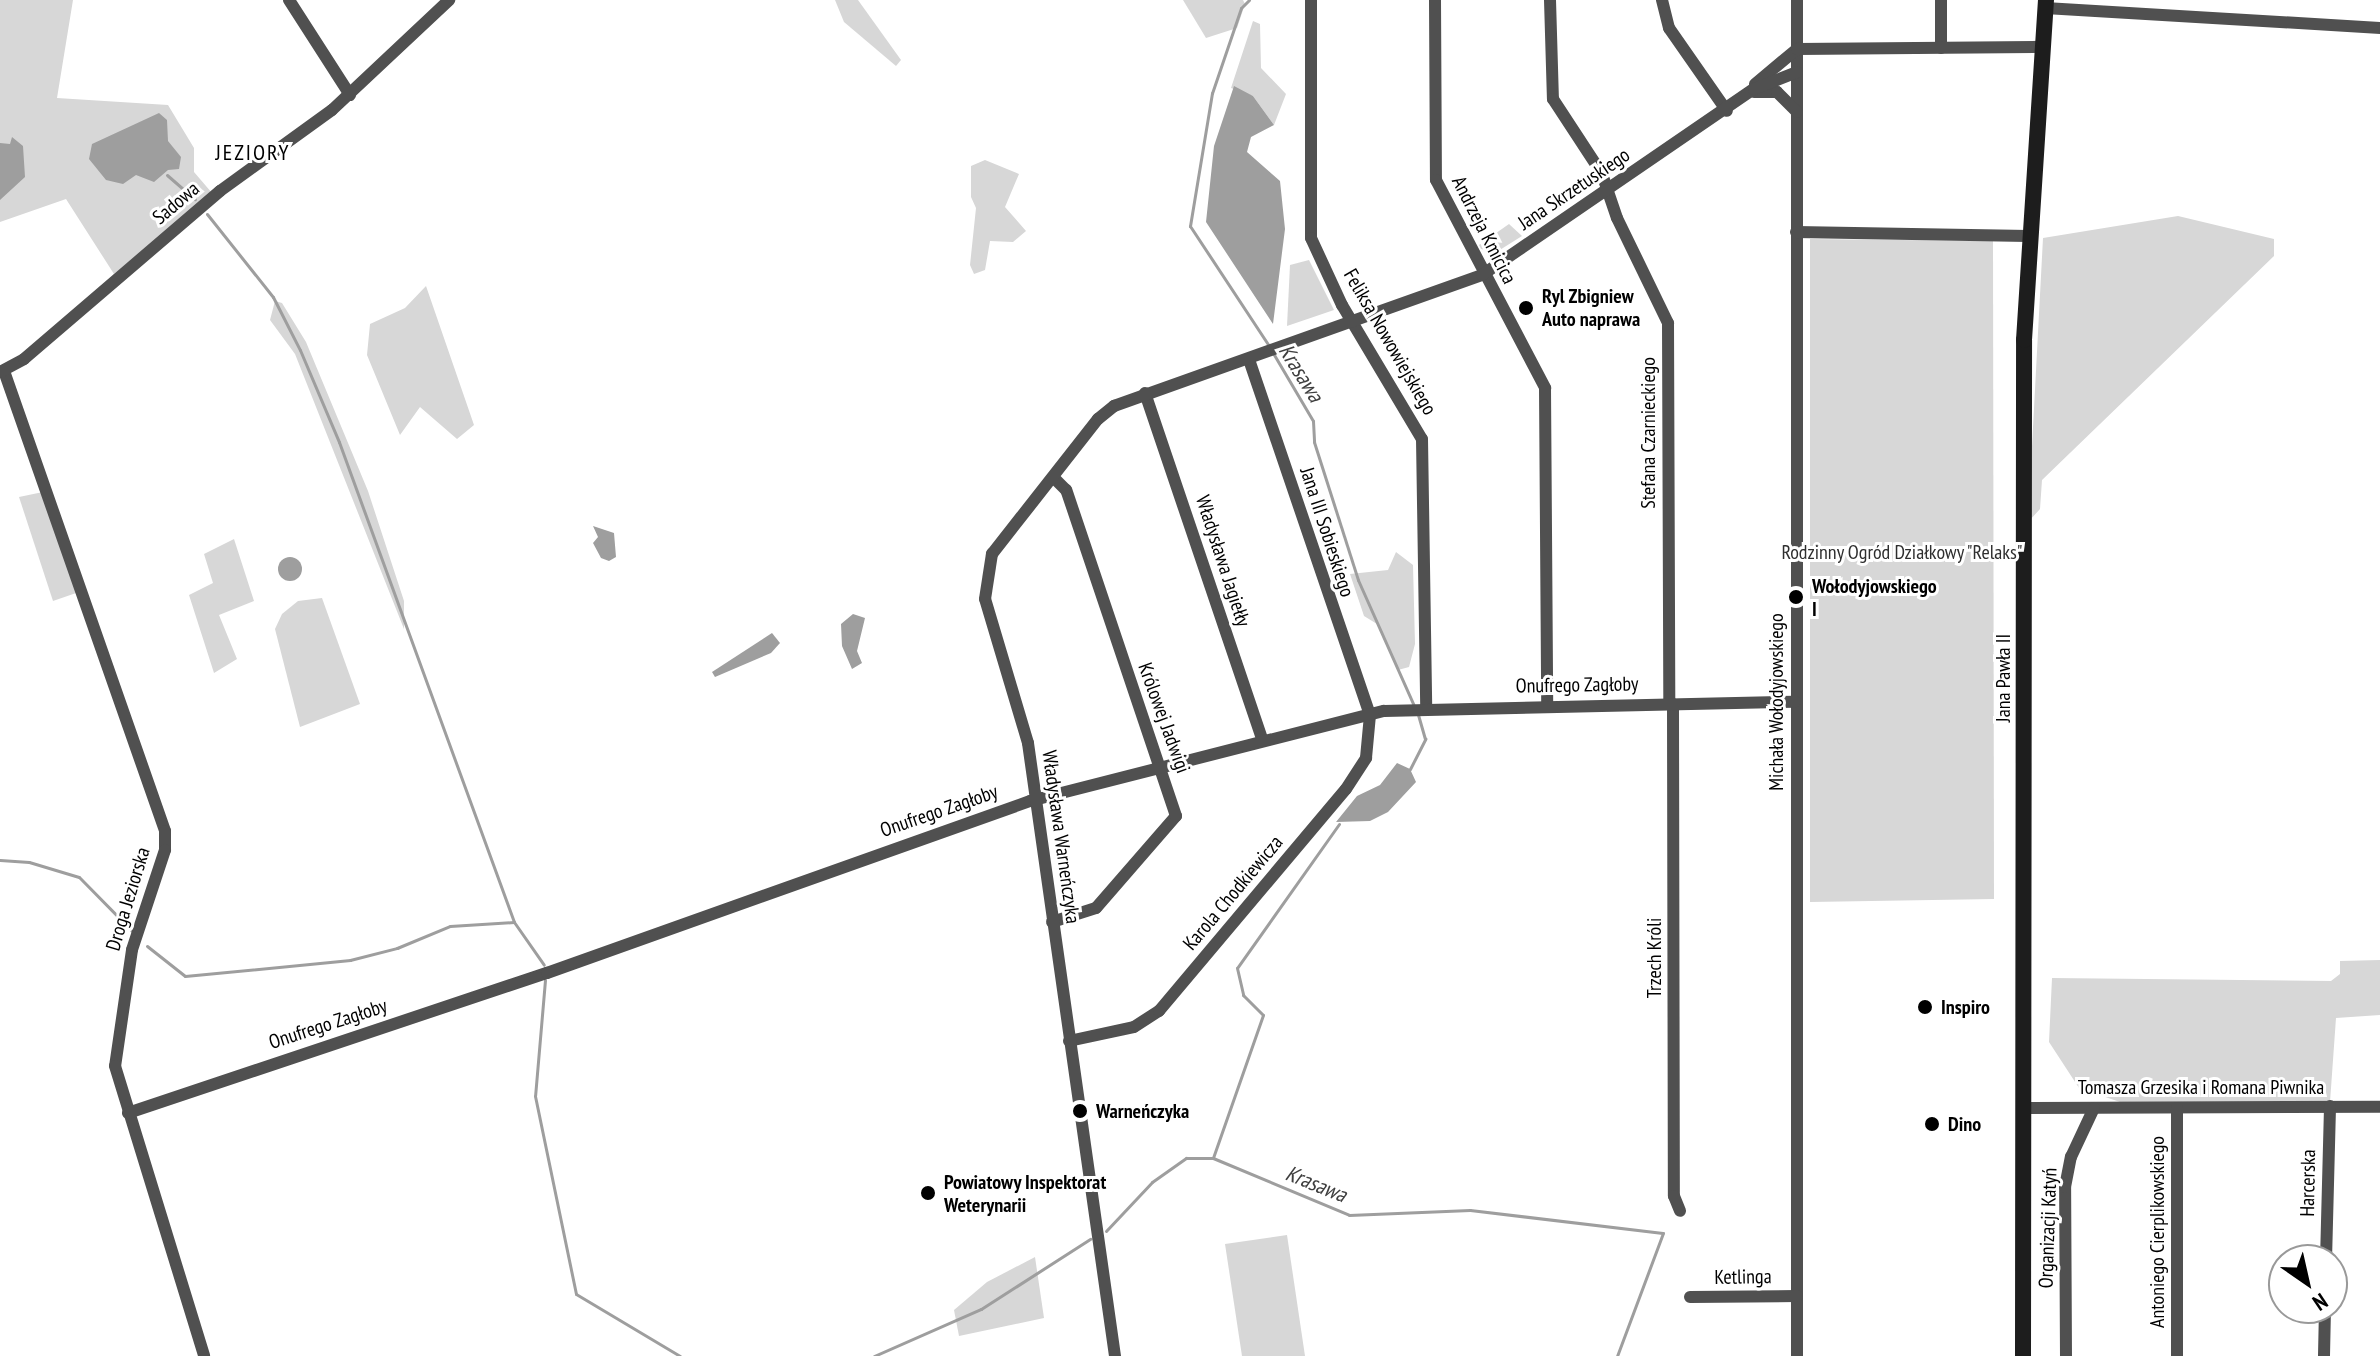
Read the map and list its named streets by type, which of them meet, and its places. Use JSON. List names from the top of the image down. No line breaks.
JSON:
{"streets":{"main road":["Jana Pawła II"],"street":["Jana Skrzetuskiego","Sadowa","Andrzeja Kmicica","Feliksa Nowowiejskiego","Stefana Czarnieckiego","Jana III Sobieskiego","Władysława Jagiełły","Onufrego Zagłoby","Michała Wołodyjowskiego","Królowej Jadwigi","Władysława Warneńczyka","Karola Chodkiewicza","Droga Jeziorska","Trzech Króli","Tomasza Grzesika i Romana Piwnika","Harcerska","Organizacji Katyń","Antoniego Cierplikowskiego","Ketlinga"]},"crossings":[["Jana Skrzetuskiego","Andrzeja Kmicica"],["Jana Skrzetuskiego","Feliksa Nowowiejskiego"],["Jana Skrzetuskiego","Stefana Czarnieckiego"],["Jana Skrzetuskiego","Jana III Sobieskiego"],["Jana Skrzetuskiego","Władysława Jagiełły"],["Jana Skrzetuskiego","Michała Wołodyjowskiego"],["Jana Skrzetuskiego","Władysława Warneńczyka"],["Sadowa","Droga Jeziorska"],["Andrzeja Kmicica","Onufrego Zagłoby"],["Feliksa Nowowiejskiego","Onufrego Zagłoby"],["Stefana Czarnieckiego","Onufrego Zagłoby"],["Stefana Czarnieckiego","Trzech Króli"],["Jana III Sobieskiego","Onufrego Zagłoby"],["Jana III Sobieskiego","Karola Chodkiewicza"],["Władysława Jagiełły","Onufrego Zagłoby"],["Władysława Jagiełły","Władysława Warneńczyka"],["Jana Pawła II","Tomasza Grzesika i Romana Piwnika"],["Onufrego Zagłoby","Michała Wołodyjowskiego"],["Onufrego Zagłoby","Królowej Jadwigi"],["Onufrego Zagłoby","Władysława Warneńczyka"],["Onufrego Zagłoby","Karola Chodkiewicza"],["Onufrego Zagłoby","Droga Jeziorska"],["Onufrego Zagłoby","Trzech Króli"],["Michała Wołodyjowskiego","Ketlinga"],["Królowej Jadwigi","Władysława Warneńczyka"],["Władysława Warneńczyka","Karola Chodkiewicza"],["Tomasza Grzesika i Romana Piwnika","Harcerska"],["Tomasza Grzesika i Romana Piwnika","Organizacji Katyń"],["Tomasza Grzesika i Romana Piwnika","Antoniego Cierplikowskiego"]],"districts":["JEZIORY"],"water":["Krasawa"],"parks":["Rodzinny Ogród Działkowy \"Relaks\""],"places":["Ryl Zbigniew Auto naprawa","Wołodyjowskiego I","Inspiro","Warneńczyka","Dino","Powiatowy Inspektorat Weterynarii"],"north":"bottom right"}
